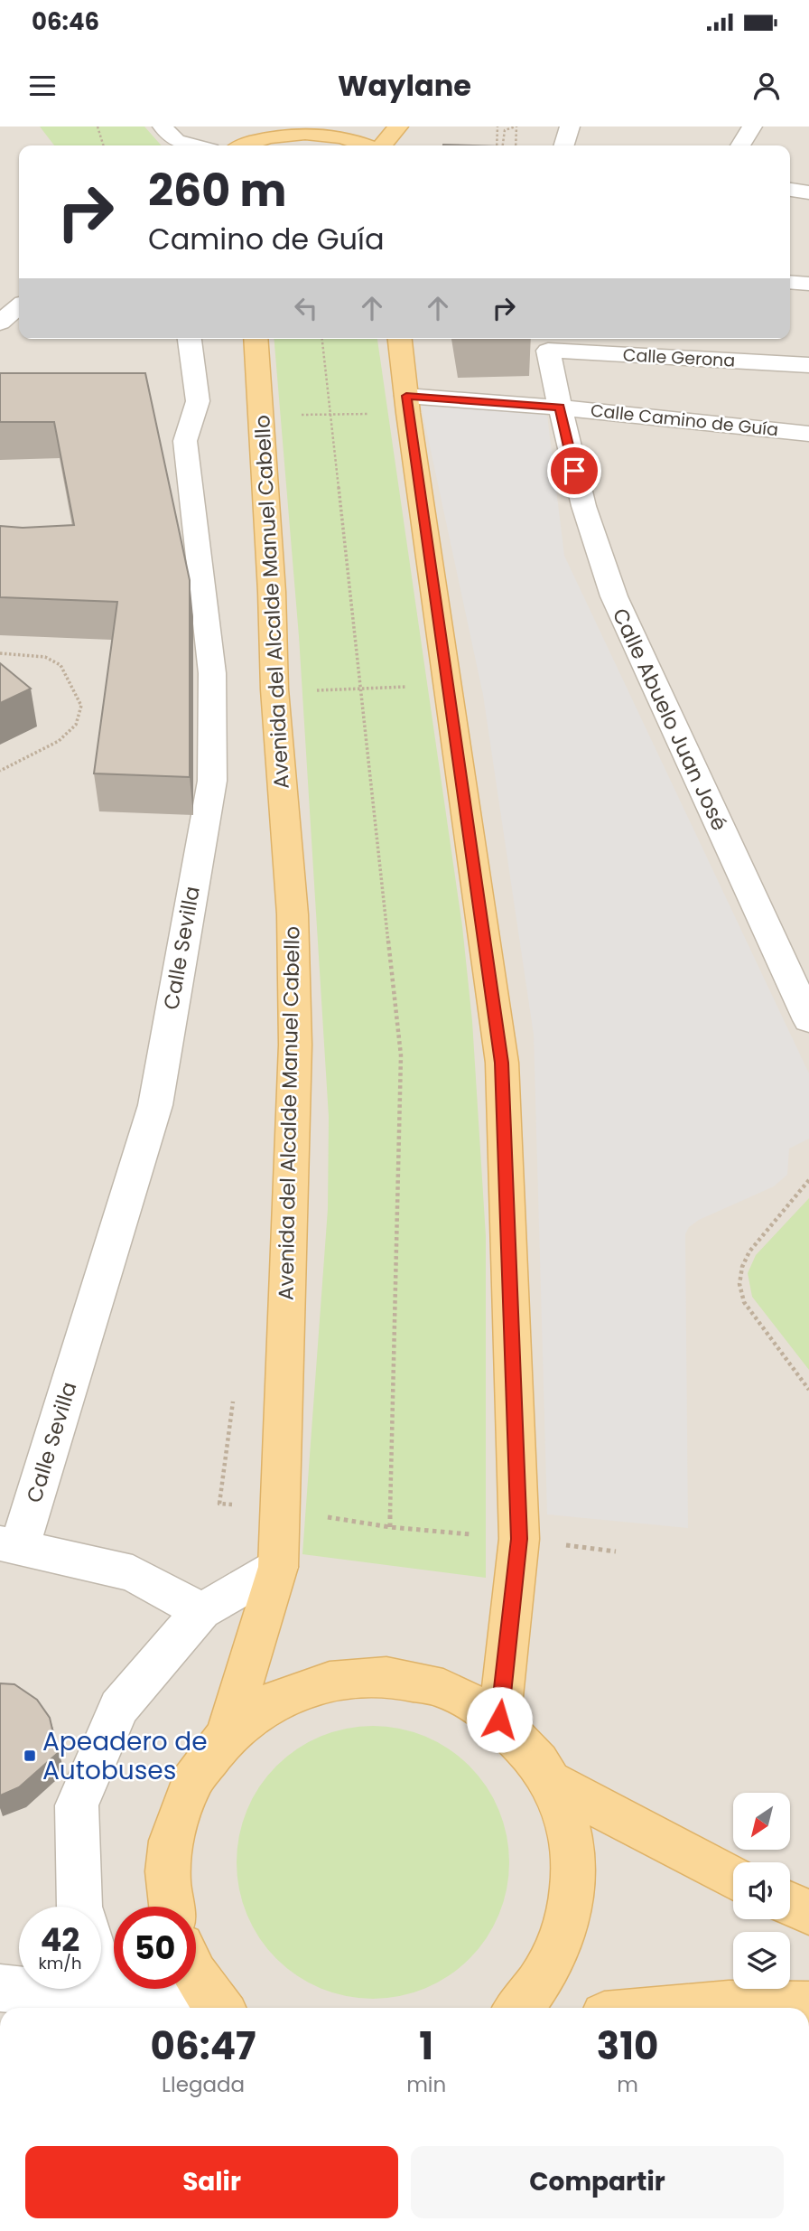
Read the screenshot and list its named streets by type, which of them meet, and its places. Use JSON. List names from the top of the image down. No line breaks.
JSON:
{"streets":{"main road":["Avenida del Alcalde Manuel Cabello"],"street":["Calle Gerona","Calle Camino de Guía","Calle Abuelo Juan José","Calle Sevilla"]},"crossings":[["Calle Gerona","Calle Abuelo Juan José"],["Calle Camino de Guía","Calle Abuelo Juan José"]],"places":{"transit":["Apeadero de Autobuses"]},"north":"bottom left","page":{"status":"06:46","header":"Waylane","turn":["260 m","Camino de Guía"],"speed":"42 km/h","limit":"50","eta":["06:47","Llegada","1","min","310","m"],"buttons":["Salir","Compartir"]}}
